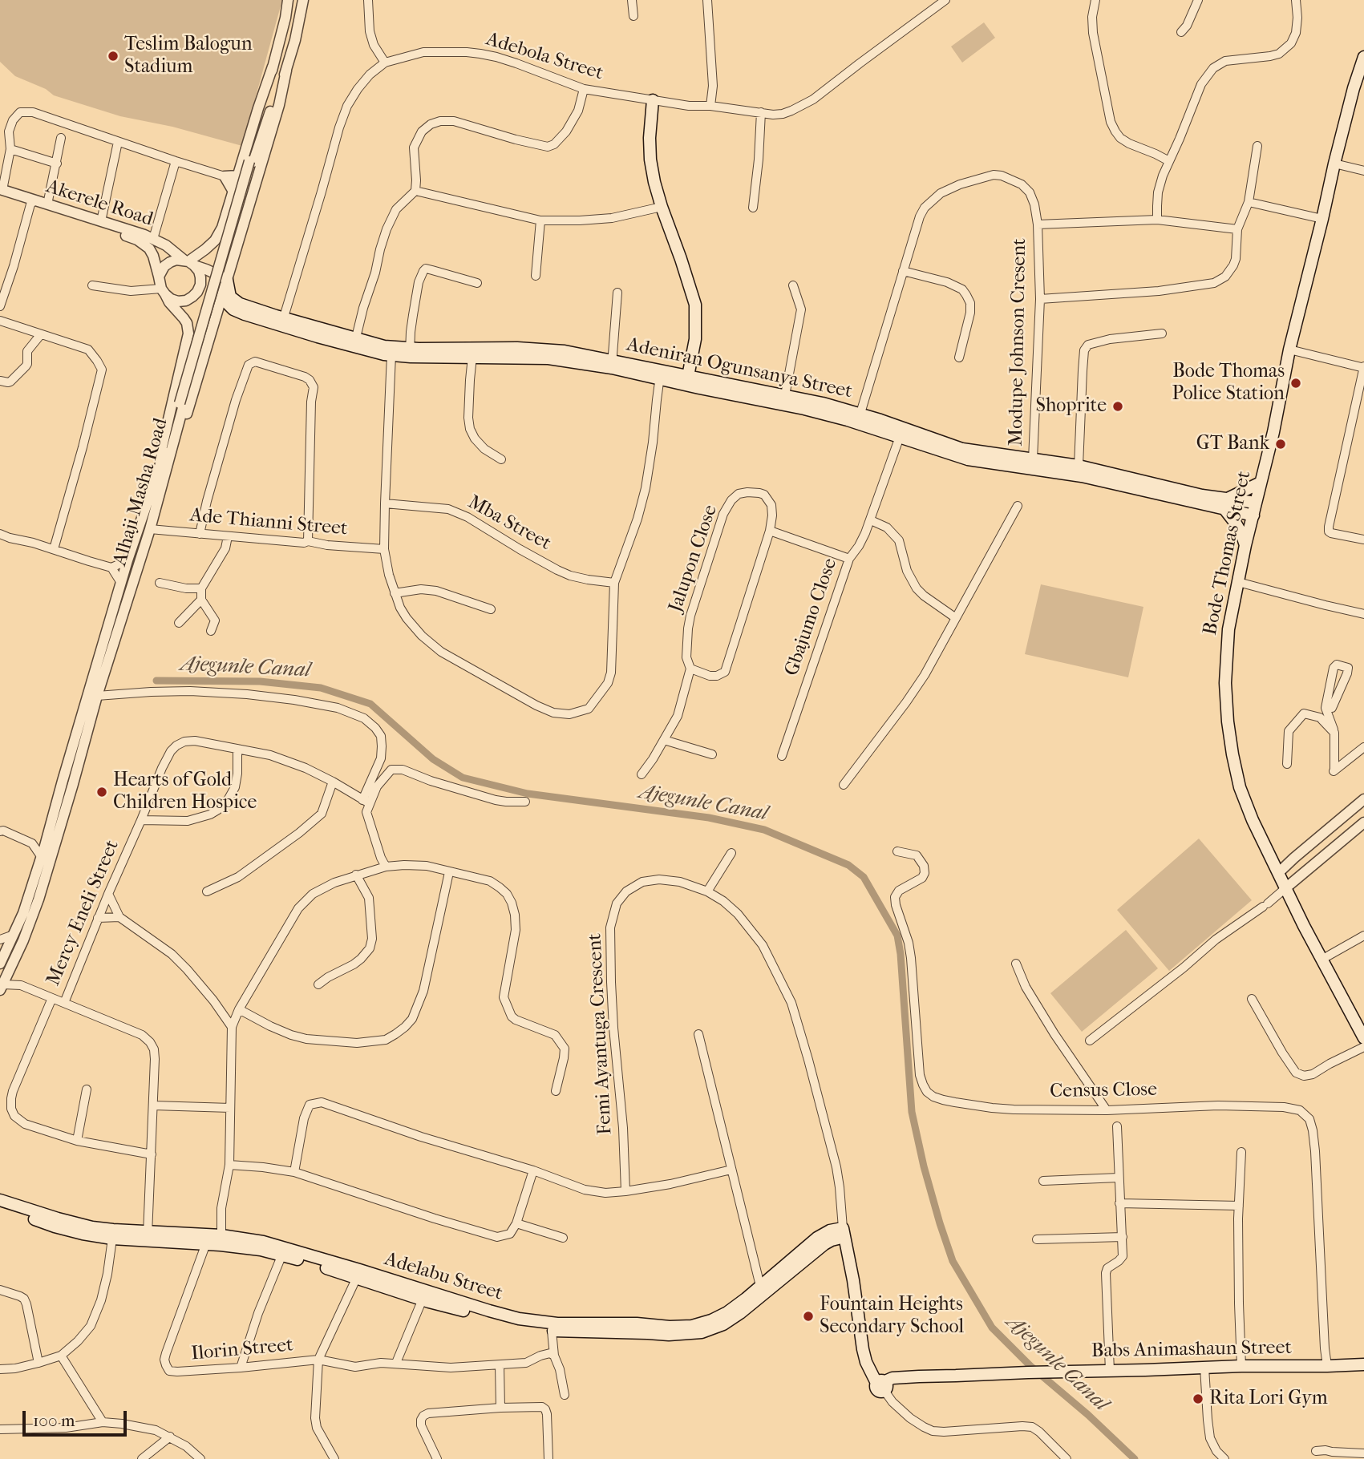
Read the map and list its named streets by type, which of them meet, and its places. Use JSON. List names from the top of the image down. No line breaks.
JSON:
{"streets":{"main road":["Adeniran Ogunsanya Street","Bode Thomas Street","Adelabu Street","Babs Animashaun Street"],"street":["Adebola Street","Akerele Road","Modupe Johnson Cresent","Alhaji Masha Road","Ade Thianni Street","Mba Street","Jalupon Close","Gbajumo Close","Mercy Eneli Street","Femi Ayantuga Crescent","Census Close","Ilorin Street"]},"crossings":[["Adebola Street","Adeniran Ogunsanya Street"],["Akerele Road","Adeniran Ogunsanya Street"],["Modupe Johnson Cresent","Adeniran Ogunsanya Street"],["Adeniran Ogunsanya Street","Bode Thomas Street"],["Adeniran Ogunsanya Street","Gbajumo Close"],["Alhaji Masha Road","Ade Thianni Street"],["Femi Ayantuga Crescent","Adelabu Street"],["Census Close","Babs Animashaun Street"],["Adelabu Street","Ilorin Street"]],"water":["Ajegunle Canal"],"places":["Teslim Balogun Stadium","Bode Thomas Police Station","Shoprite","GT Bank","Hearts of Gold Children Hospice","Fountain Heights Secondary School","Rita Lori Gym"],"scale_bar":"100 m"}
